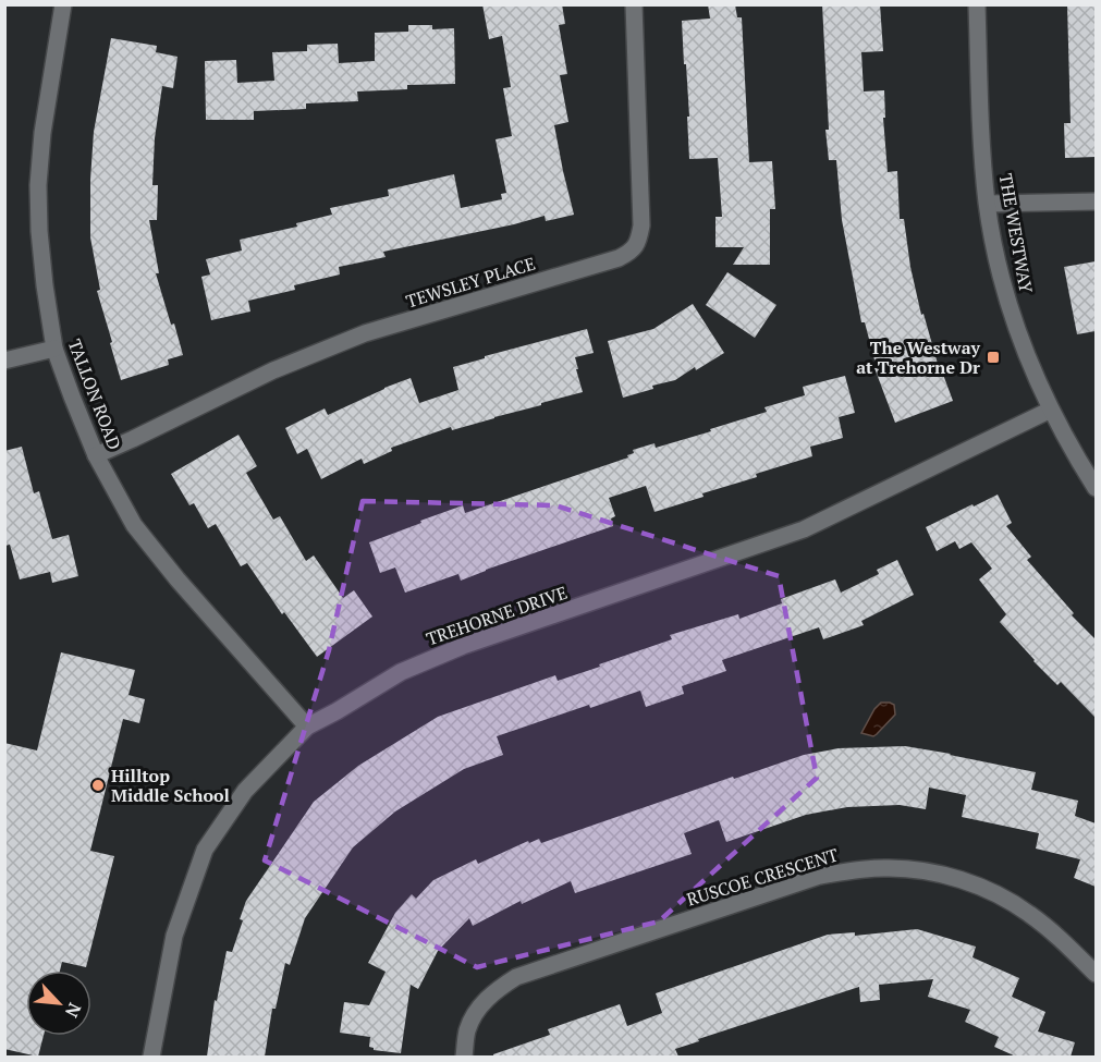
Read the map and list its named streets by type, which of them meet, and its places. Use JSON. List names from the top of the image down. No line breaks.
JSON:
{"streets":{"street":["THE WESTWAY","TEWSLEY PLACE","TALLON ROAD","TREHORNE DRIVE","RUSCOE CRESCENT"]},"crossings":[["THE WESTWAY","TREHORNE DRIVE"],["TEWSLEY PLACE","TALLON ROAD"],["TALLON ROAD","TREHORNE DRIVE"]],"places":{"transit":["The Westway at Trehorne Dr"],"other":["Hilltop Middle School"]},"north":"bottom right"}
